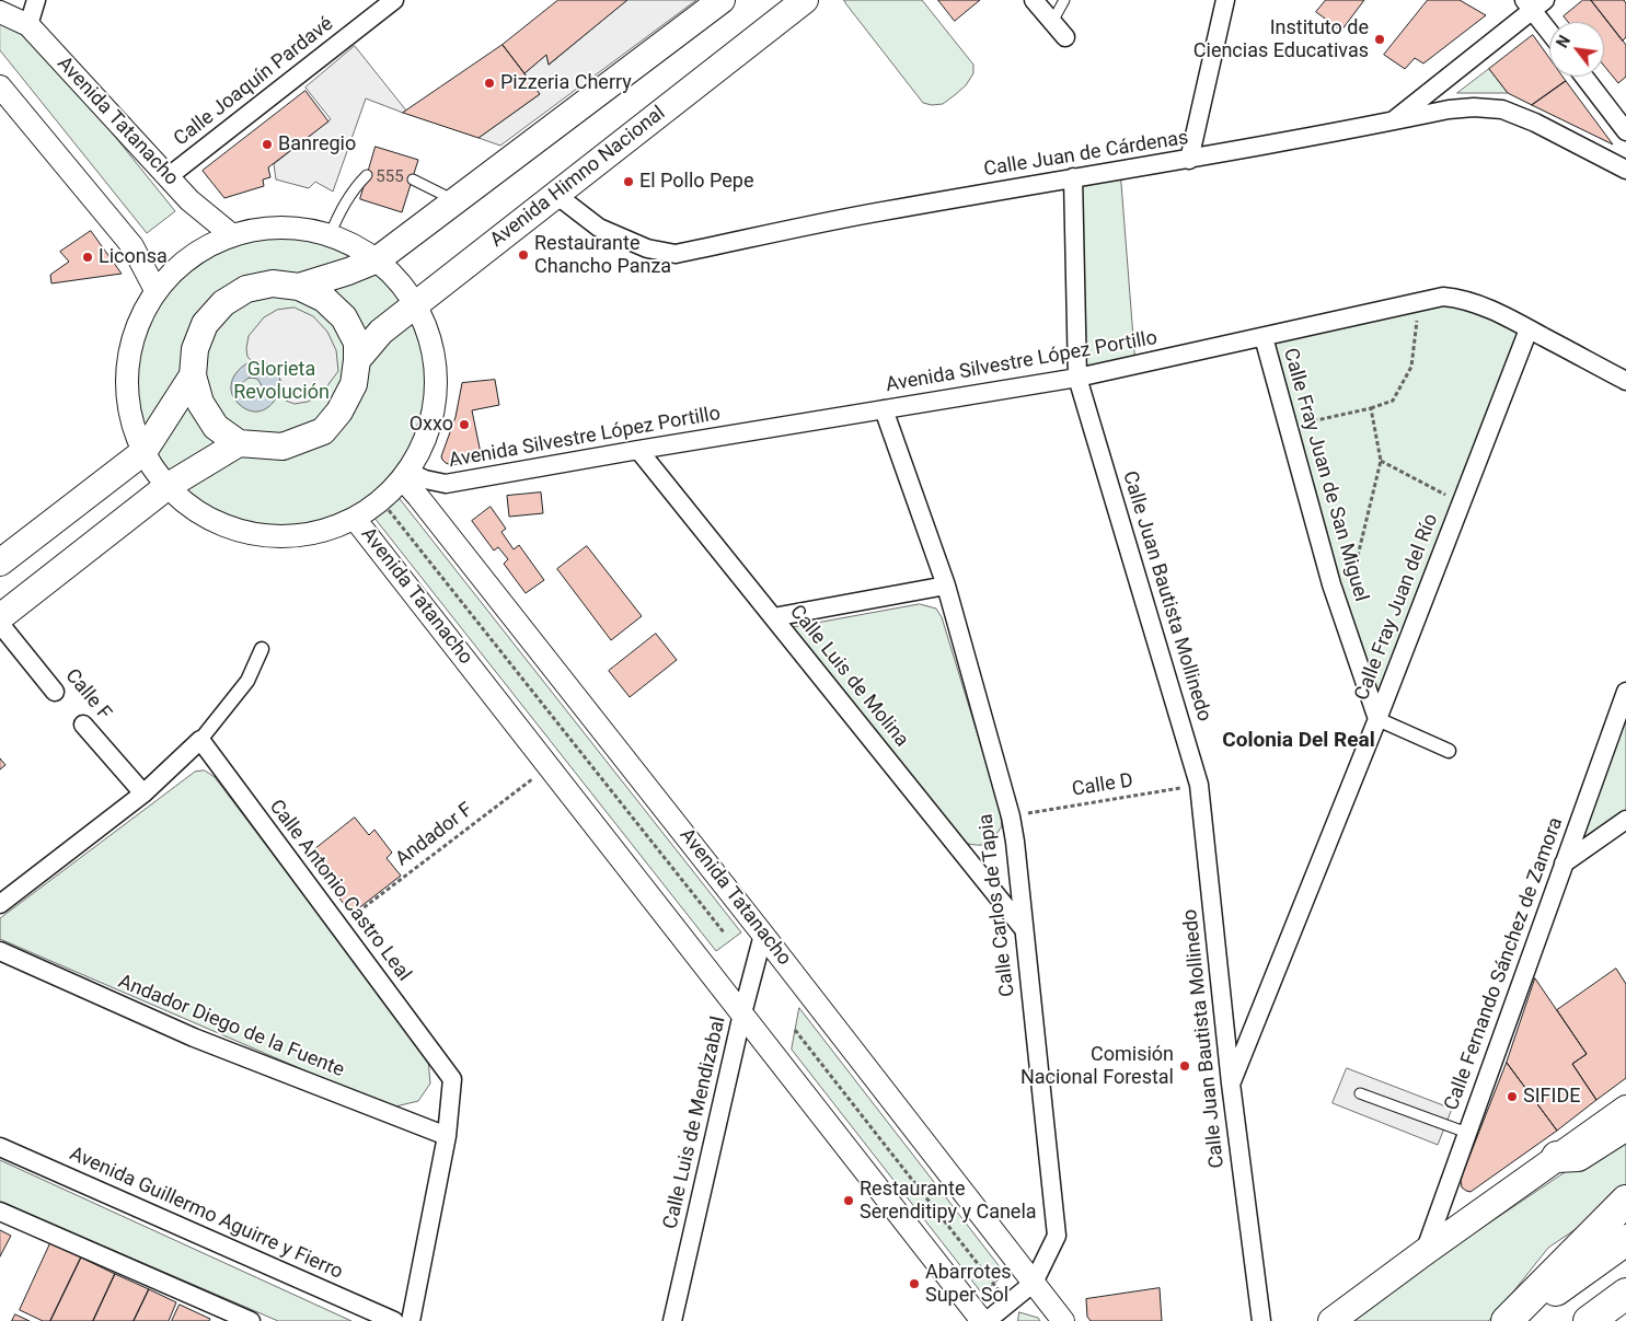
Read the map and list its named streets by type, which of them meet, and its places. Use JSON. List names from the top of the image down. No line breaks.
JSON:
{"streets":{"main road":["Avenida Himno Nacional"],"street":["Calle Joaquín Pardavé","Avenida Tatanacho","Calle Juan de Cárdenas","Avenida Silvestre López Portillo","Calle Fray Juan de San Miguel","Calle Juan Bautista Mollinedo","Calle Fray Juan del Río","Calle Luis de Molina","Calle F","Calle Antonio Castro Leal","Calle Carlos de Tapia","Calle Fernando Sánchez de Zamora","Andador Diego de la Fuente","Calle Luis de Mendizabal","Avenida Guillermo Aguirre y Fierro"],"path":["Calle D","Andador F"]},"crossings":[["Calle Joaquín Pardavé","Avenida Tatanacho"],["Avenida Tatanacho","Avenida Silvestre López Portillo"],["Avenida Tatanacho","Andador F"],["Avenida Tatanacho","Calle Carlos de Tapia"],["Avenida Tatanacho","Calle Luis de Mendizabal"],["Calle Juan de Cárdenas","Avenida Himno Nacional"],["Calle Juan de Cárdenas","Calle Juan Bautista Mollinedo"],["Avenida Silvestre López Portillo","Calle Fray Juan de San Miguel"],["Avenida Silvestre López Portillo","Calle Juan Bautista Mollinedo"],["Avenida Silvestre López Portillo","Calle Fray Juan del Río"],["Avenida Silvestre López Portillo","Calle Luis de Molina"],["Avenida Silvestre López Portillo","Calle Carlos de Tapia"],["Calle Fray Juan de San Miguel","Calle Fray Juan del Río"],["Calle Juan Bautista Mollinedo","Calle Fray Juan del Río"],["Calle Juan Bautista Mollinedo","Calle D"],["Calle Luis de Molina","Calle Carlos de Tapia"],["Calle D","Calle Carlos de Tapia"],["Andador F","Calle Antonio Castro Leal"],["Calle Antonio Castro Leal","Andador Diego de la Fuente"]],"districts":["Colonia Del Real"],"parks":["Glorieta Revolución"],"places":["Instituto de Ciencias Educativas","Pizzeria Cherry","Banregio","El Pollo Pepe","Restaurante Chancho Panza","Liconsa","Oxxo","Comisión Nacional Forestal","SIFIDE","Restaurante Serenditipy y Canela","Abarrotes Super Sol"],"house_numbers":["555"],"north":"top left"}
